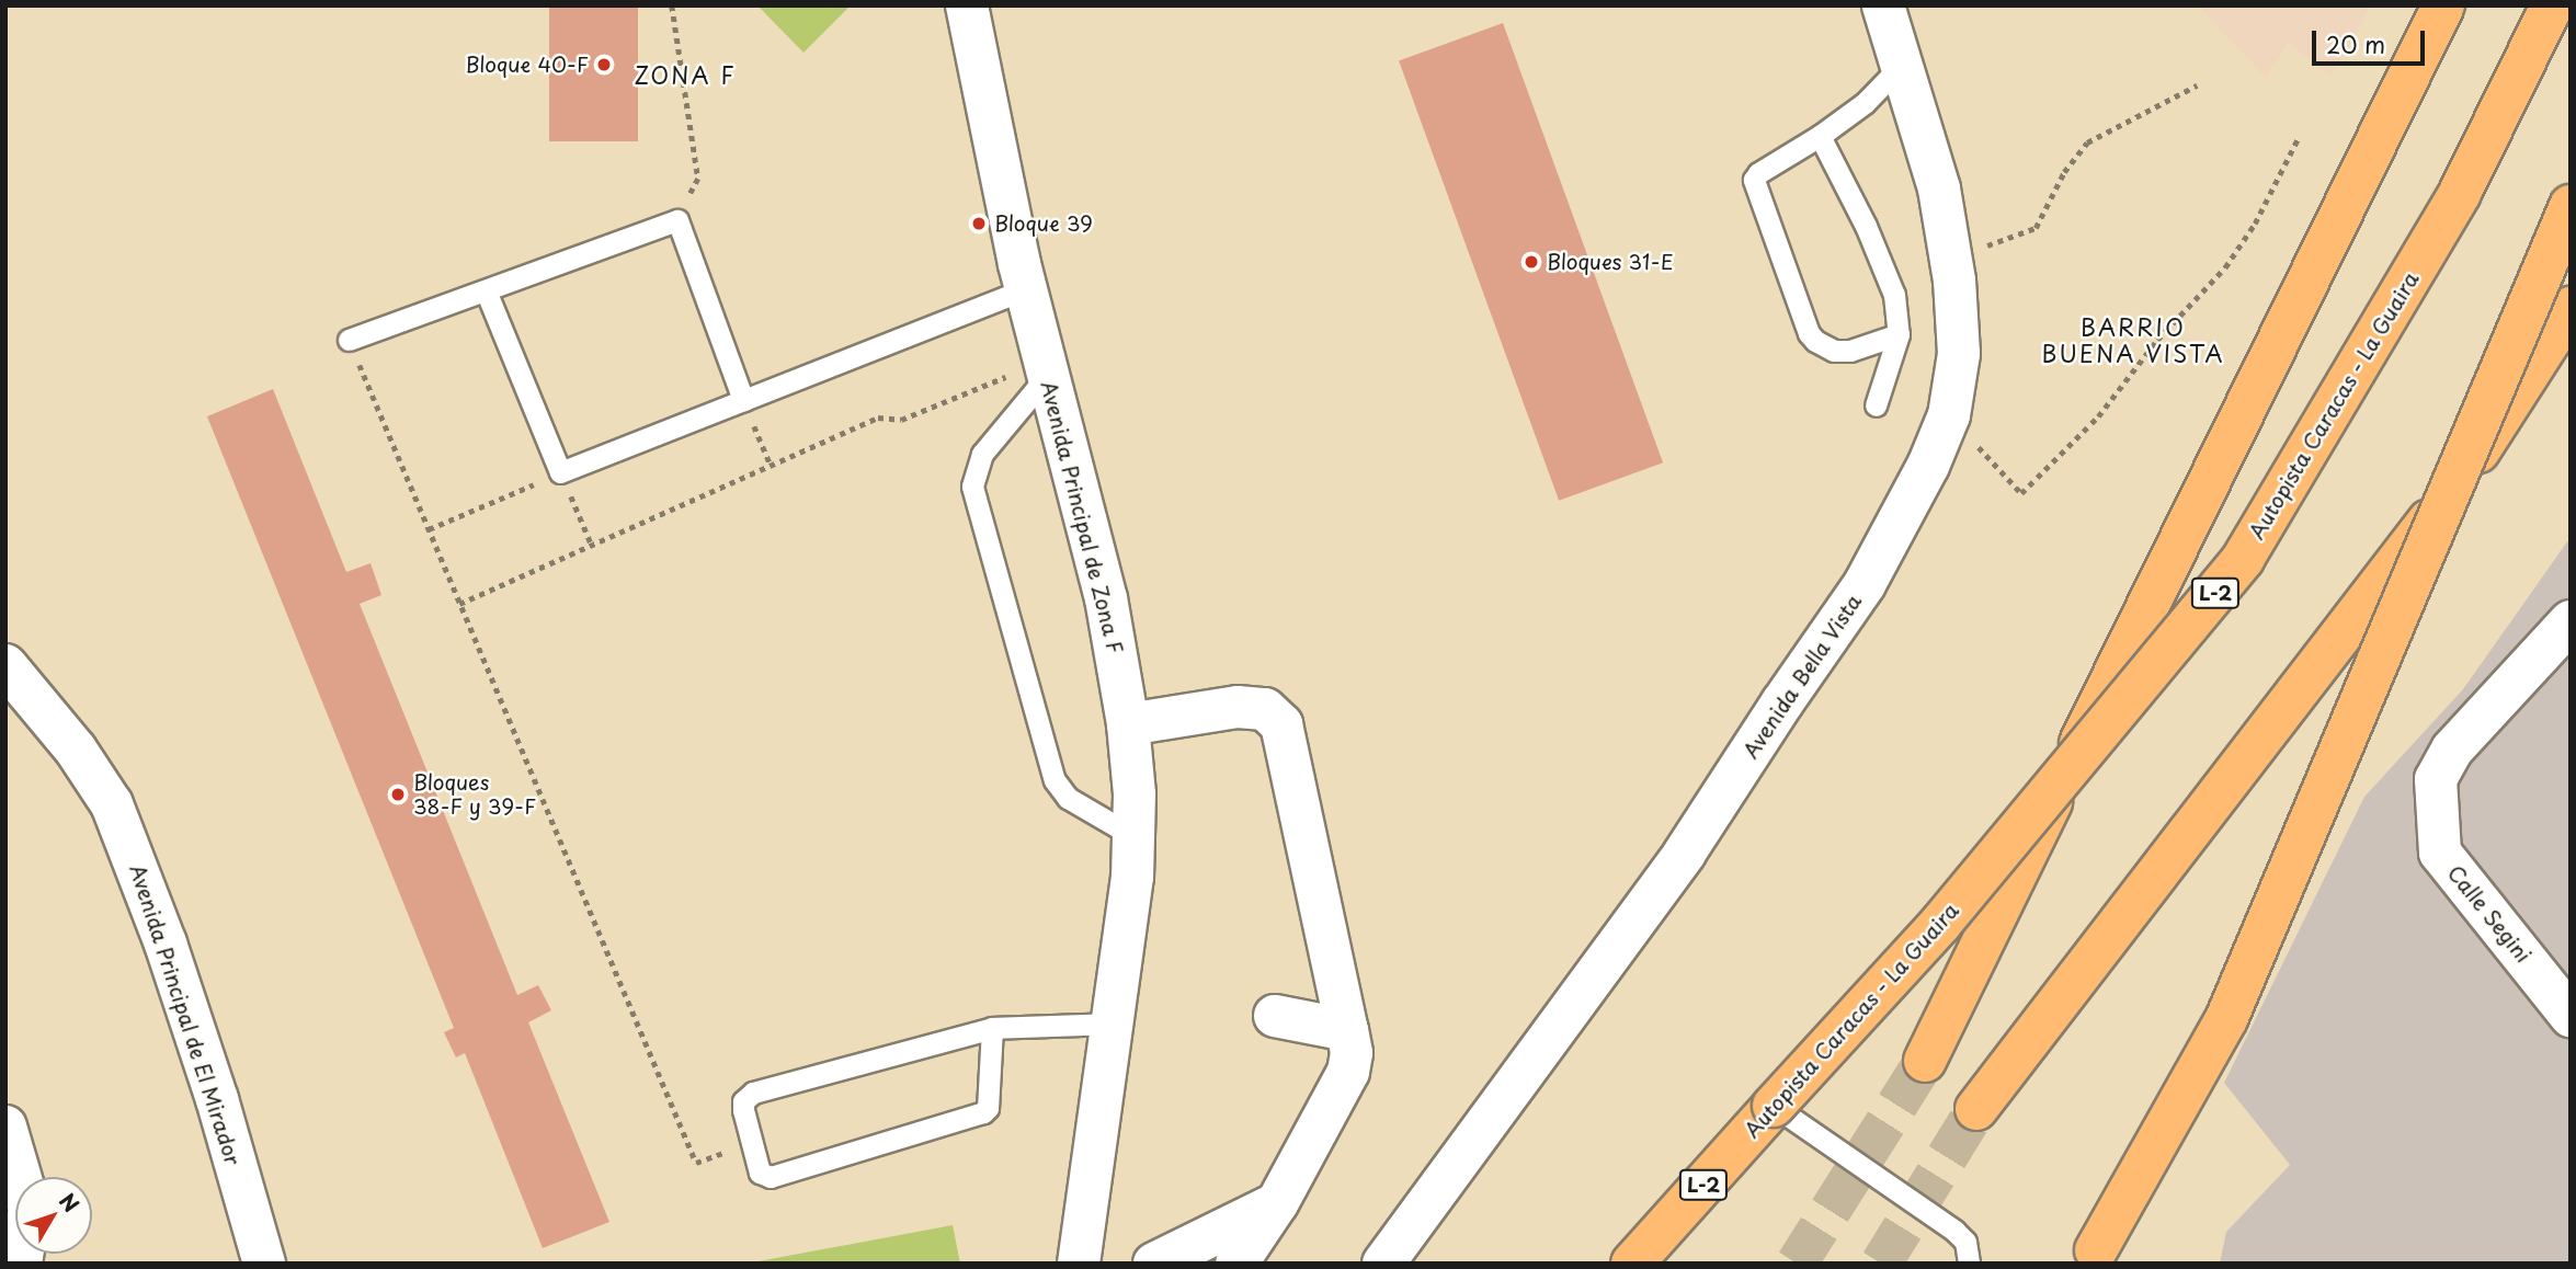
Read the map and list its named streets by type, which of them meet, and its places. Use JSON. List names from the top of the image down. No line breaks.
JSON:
{"streets":{"highway":["Autopista Caracas - La Guaira","L-2"],"street":["Avenida Principal de Zona F","Avenida Bella Vista","Calle Segini","Avenida Principal de El Mirador"]},"districts":["ZONA F","BARRIO BUENA VISTA"],"places":["Bloque 40-F","Bloque 39","Bloques 31-E","Bloques 38-F y 39-F"],"scale_bar":"20 m","north":"top right"}
